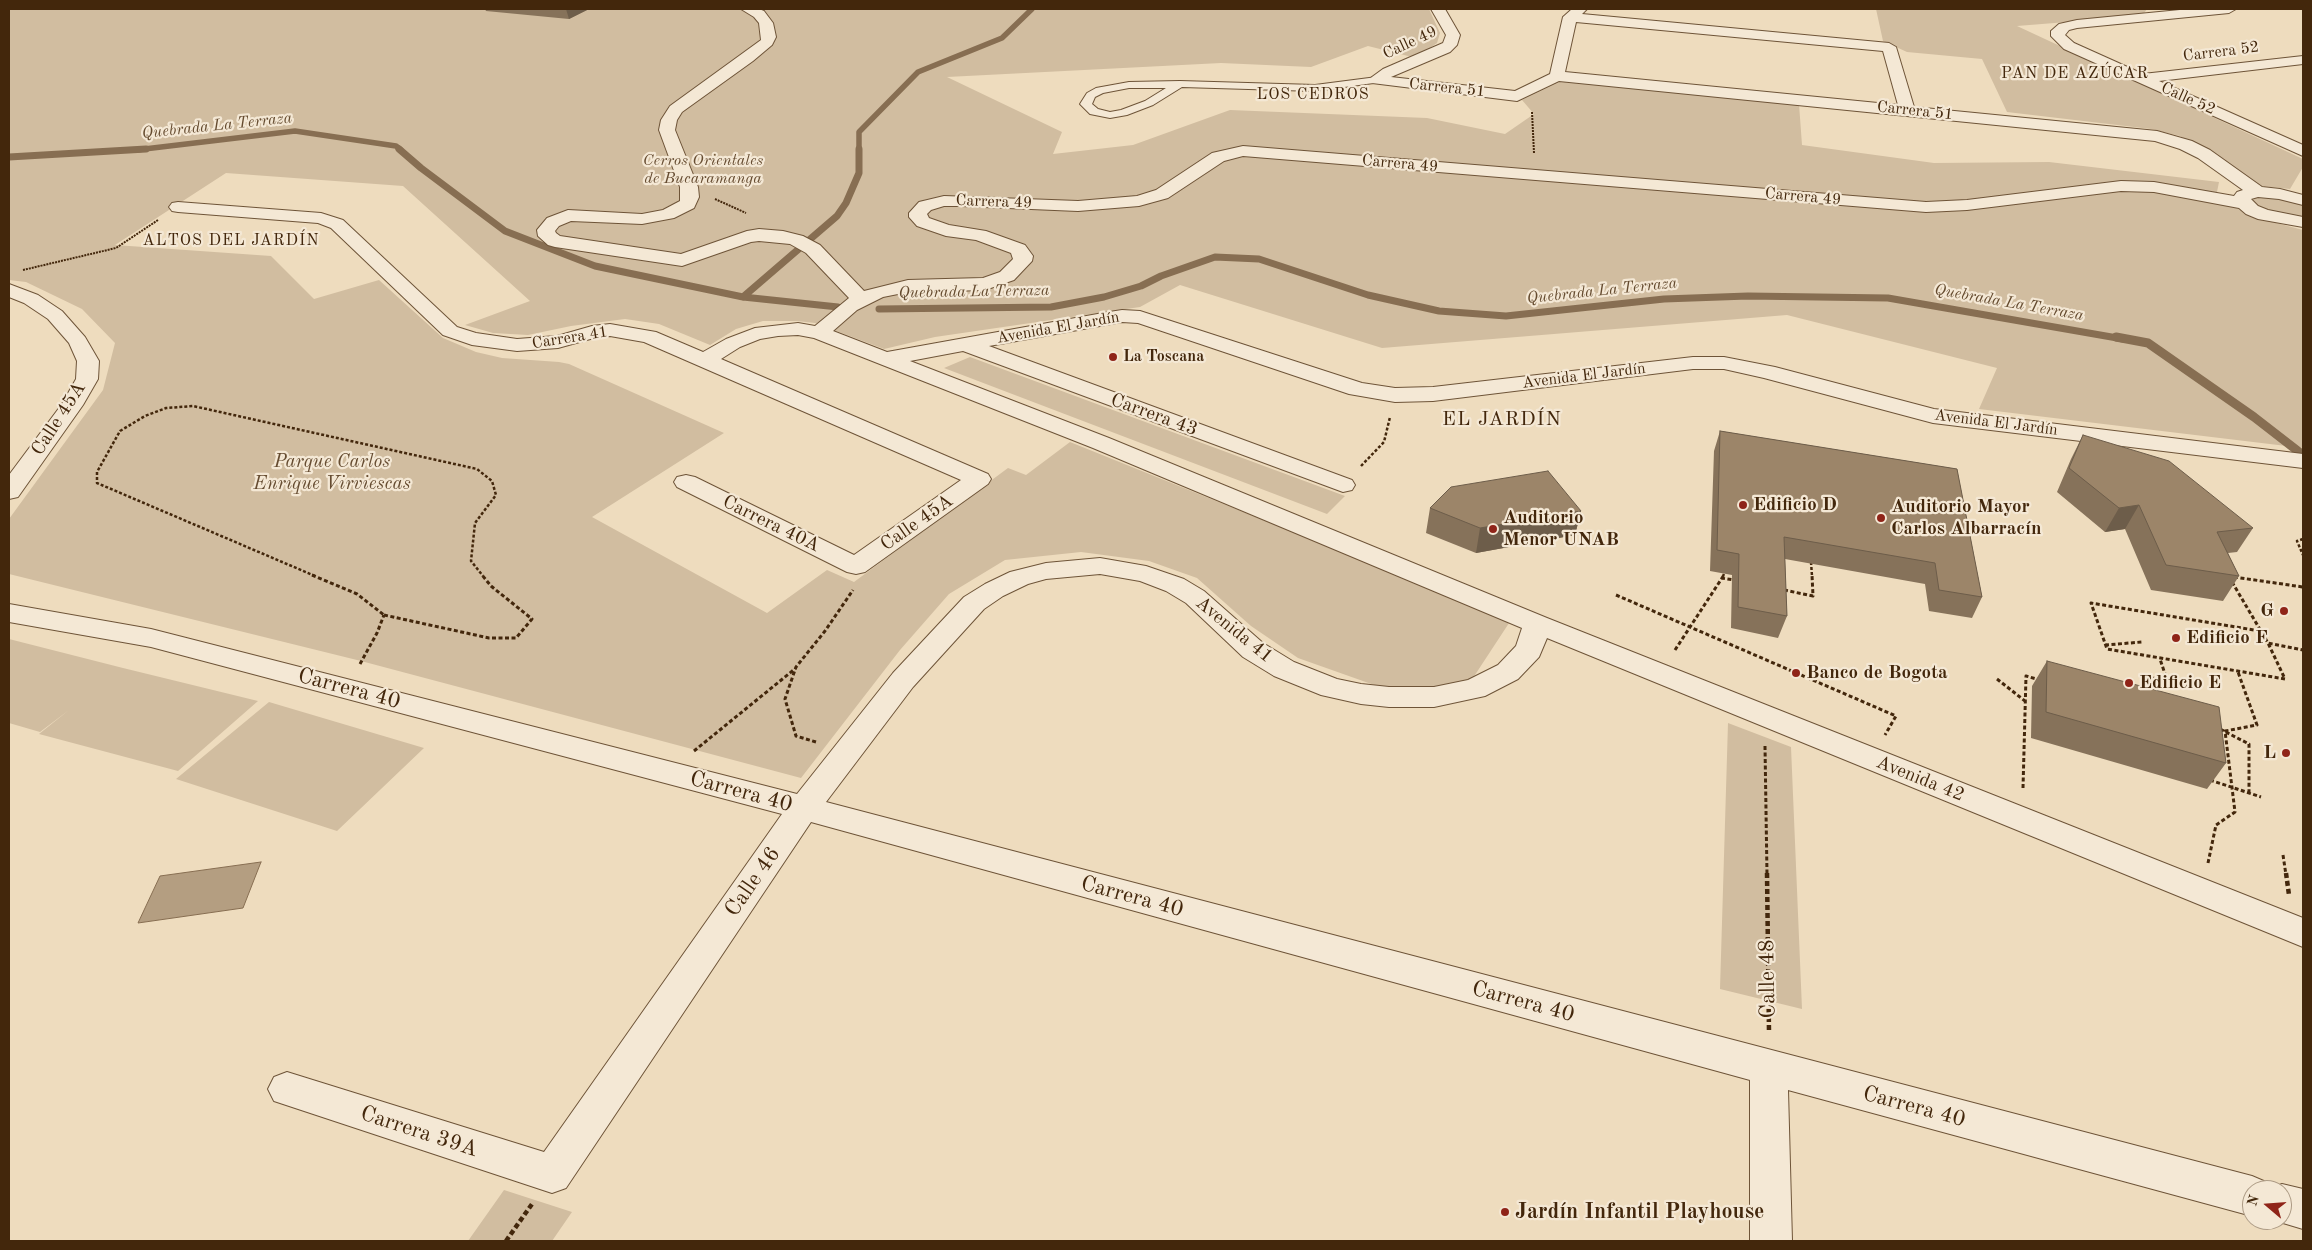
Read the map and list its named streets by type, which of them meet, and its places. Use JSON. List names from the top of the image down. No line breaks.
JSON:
{"streets":{"street":["Calle 49","Carrera 52","Carrera 51","Calle 52","Carrera 49","Avenida El Jardín","Carrera 41","Carrera 43","Calle 45A","Carrera 40A","Avenida 41","Carrera 40","Avenida 42","Calle 46","Carrera 39A"],"path":["Calle 48"]},"crossings":[["Calle 49","Carrera 51"],["Carrera 52","Calle 52"],["Carrera 51","Carrera 49"],["Avenida El Jardín","Carrera 43"],["Carrera 41","Calle 45A"],["Calle 45A","Carrera 40A"],["Avenida 41","Avenida 42"],["Avenida 41","Calle 46"],["Carrera 40","Calle 46"],["Carrera 40","Calle 48"],["Avenida 42","Calle 48"],["Calle 46","Carrera 39A"]],"districts":["PAN DE AZÚCAR","LOS CEDROS","ALTOS DEL JARDÍN","EL JARDÍN"],"water":["Quebrada La Terraza"],"parks":["Cerros Orientales de Bucaramanga","Parque Carlos Enrique Virviescas"],"places":["La Toscana","Edificio D","Auditorio Mayor Carlos Albarracín","Auditorio Menor UNAB","G","Edificio F","Banco de Bogota","Edificio E","L","Jardín Infantil Playhouse"],"north":"left"}
